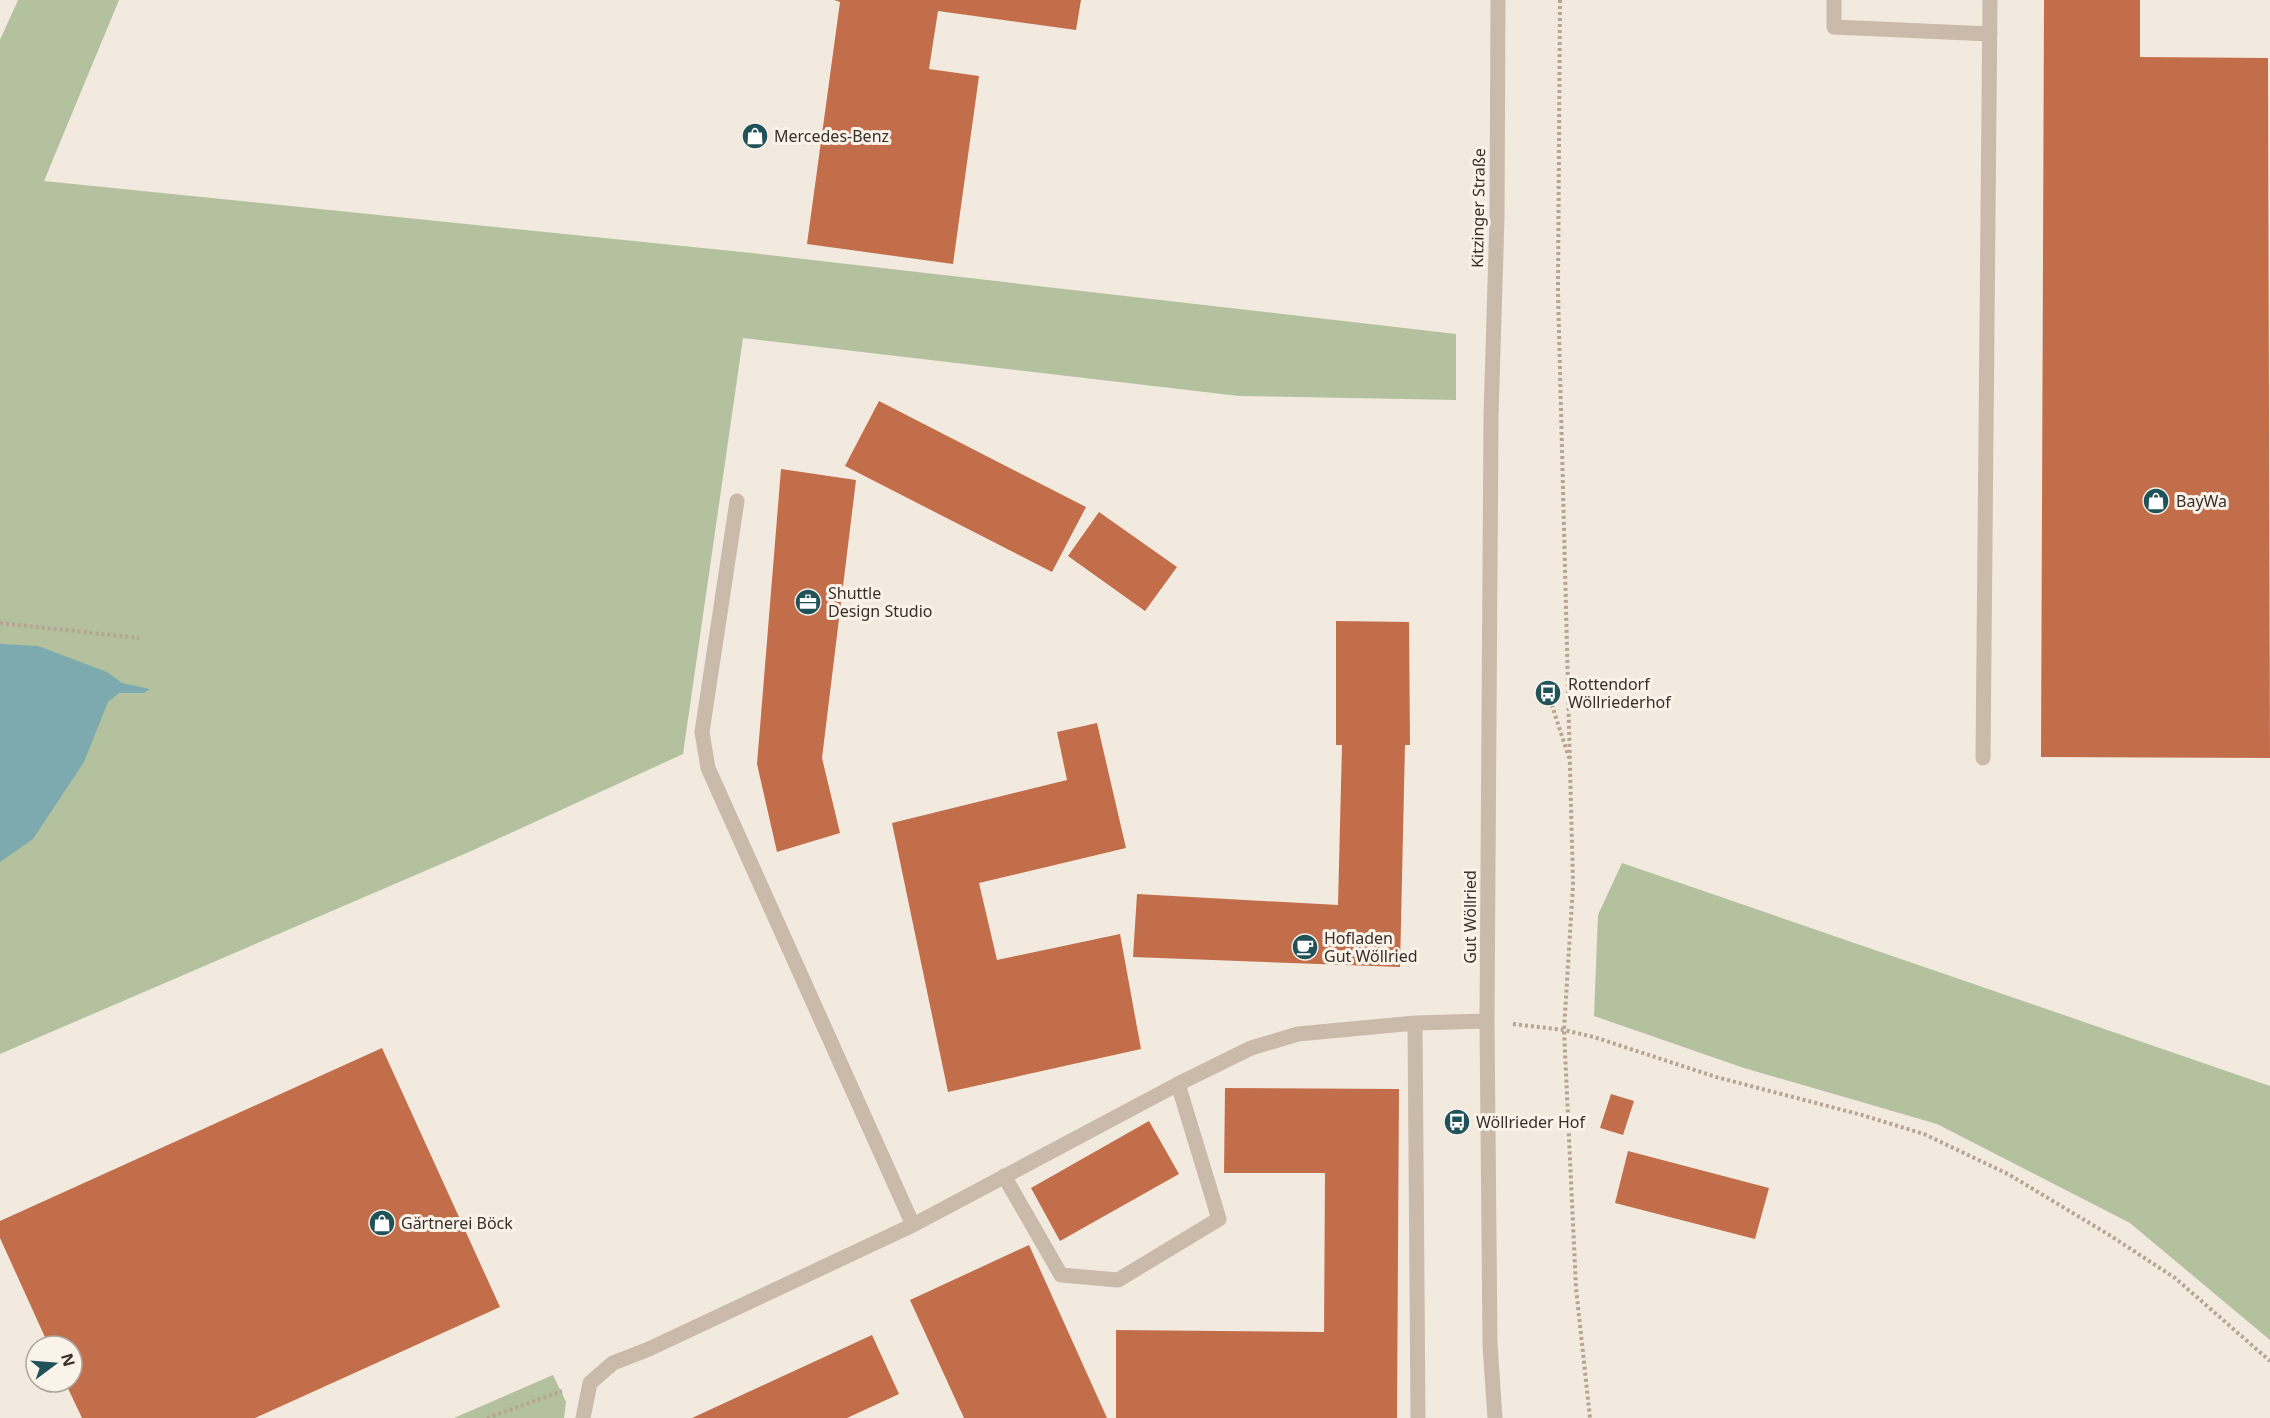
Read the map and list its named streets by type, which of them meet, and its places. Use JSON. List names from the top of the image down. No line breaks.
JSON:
{"streets":{"street":["Kitzinger Straße","Gut Wöllried"]},"crossings":[["Kitzinger Straße","Gut Wöllried"]],"places":{"shop":["Mercedes-Benz","BayWa","Gärtnerei Böck"],"office":["Shuttle Design Studio"],"bus stop":["Rottendorf Wöllriederhof","Wöllrieder Hof"],"cafe":["Hofladen Gut Wöllried"]},"north":"right"}
